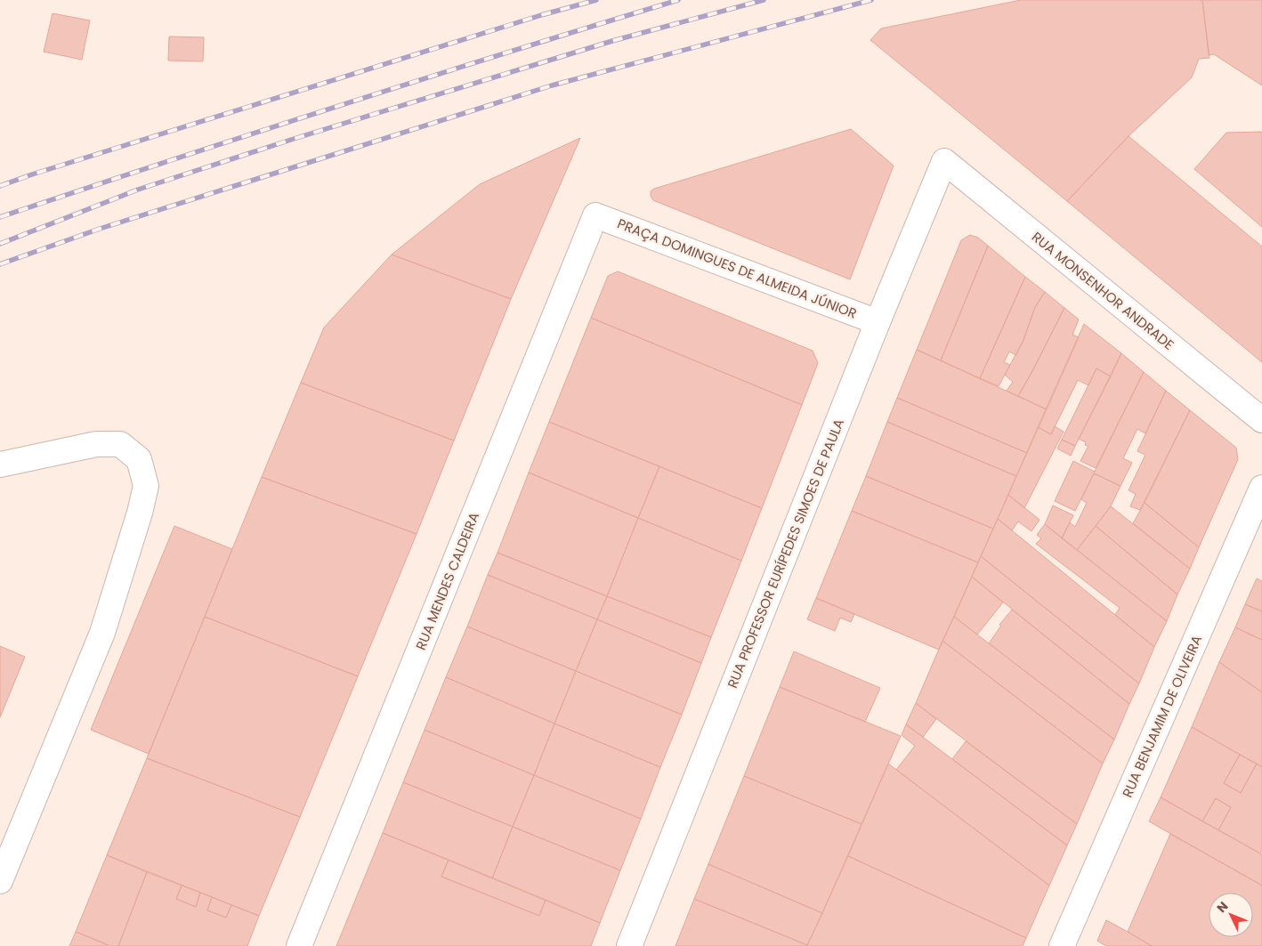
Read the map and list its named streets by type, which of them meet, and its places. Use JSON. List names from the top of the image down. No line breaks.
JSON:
{"streets":{"street":["PRAÇA DOMINGUES DE ALMEIDA JÚNIOR","RUA MONSENHOR ANDRADE","RUA PROFESSOR EURÍPEDES SIMOES DE PAULA","RUA MENDES CALDEIRA","RUA BENJAMIM DE OLIVEIRA"]},"crossings":[["PRAÇA DOMINGUES DE ALMEIDA JÚNIOR","RUA PROFESSOR EURÍPEDES SIMOES DE PAULA"],["PRAÇA DOMINGUES DE ALMEIDA JÚNIOR","RUA MENDES CALDEIRA"],["RUA MONSENHOR ANDRADE","RUA PROFESSOR EURÍPEDES SIMOES DE PAULA"]],"north":"top left"}
